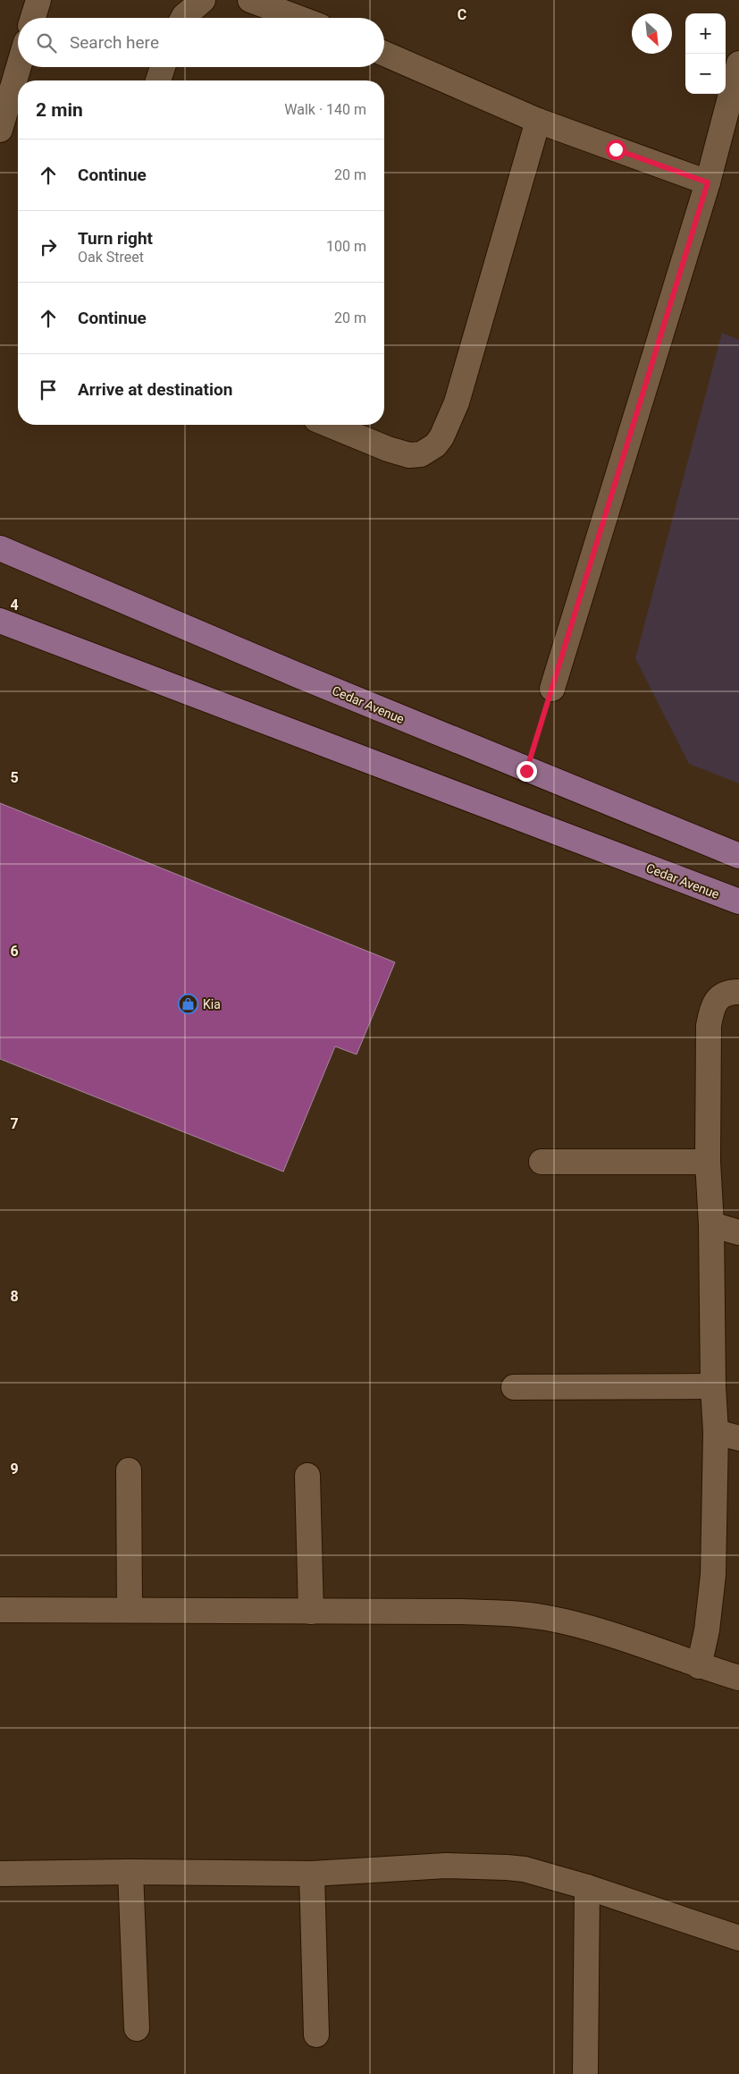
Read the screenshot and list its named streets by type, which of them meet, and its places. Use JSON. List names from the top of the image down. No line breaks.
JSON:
{"streets":{"main road":["Cedar Avenue"]},"places":{"shop":["Kia"]},"north":"bottom right","page":{"map_buttons":["+","−"],"search":"Search here","heading":["2 min","Walk · 140 m"],"list":[["Continue","20 m"],["Turn right","Oak Street","100 m"],["Continue","20 m"],"Arrive at destination"]},"grid":{"columns":["C"],"rows":["4","5","6","7","8","9"]}}
